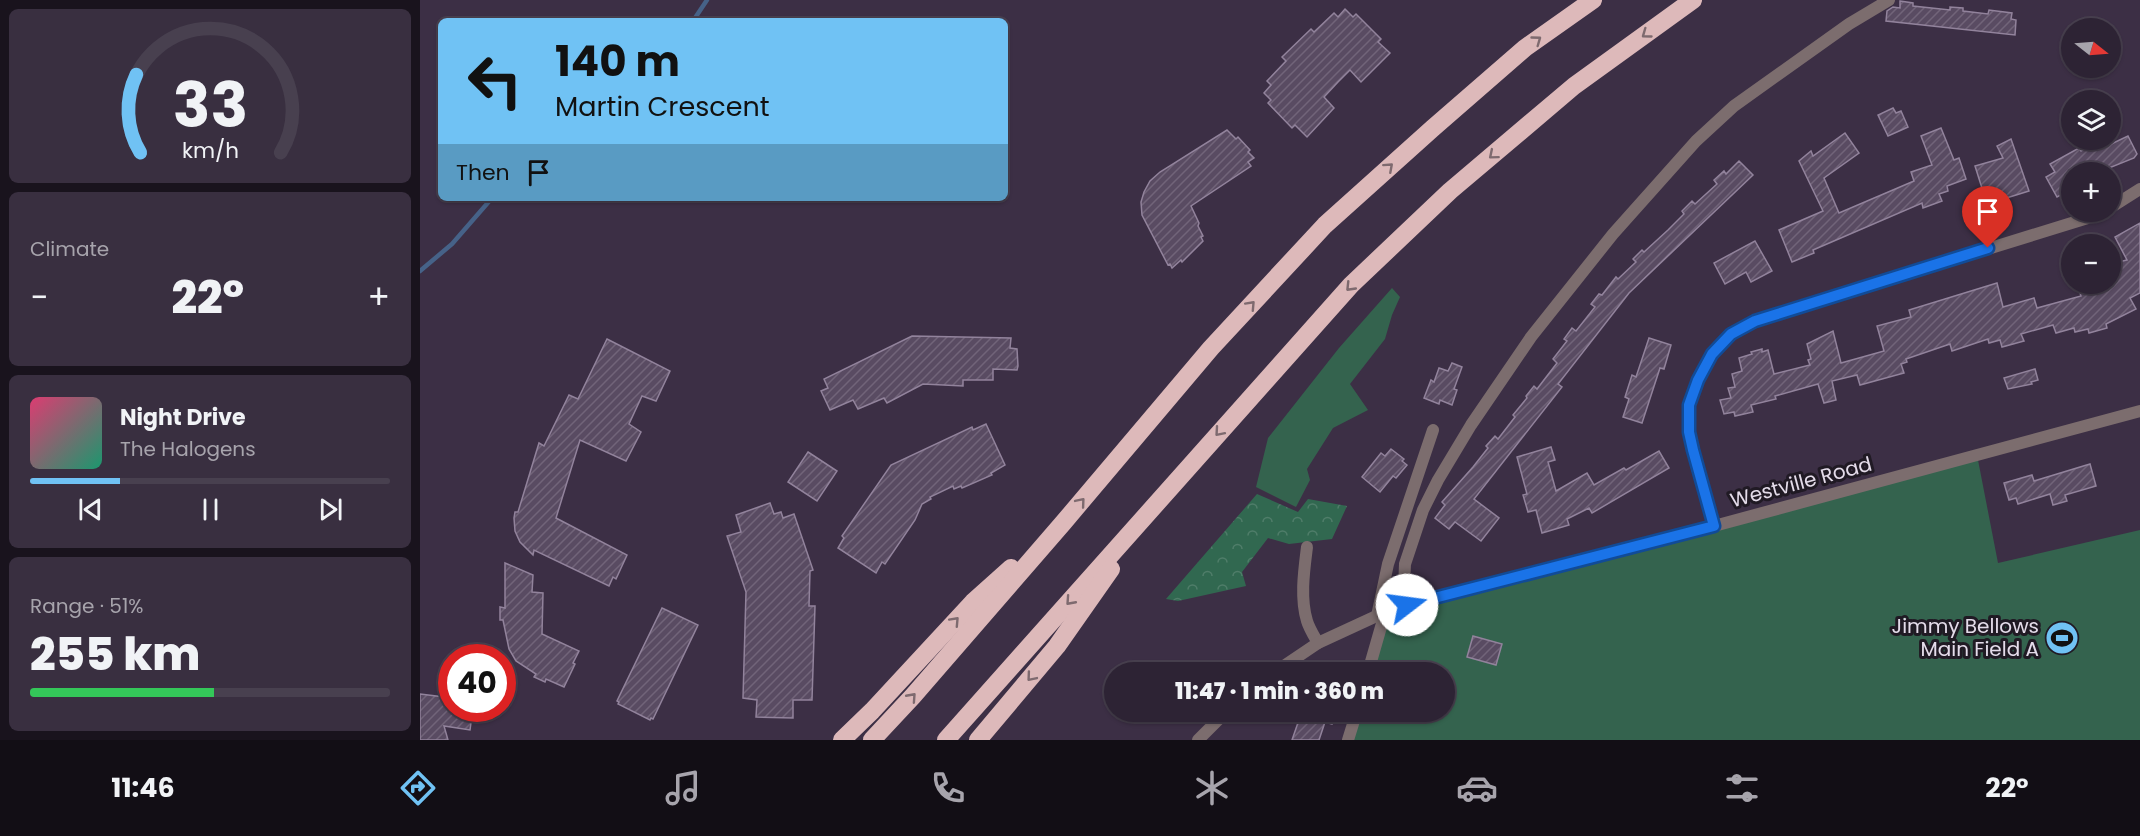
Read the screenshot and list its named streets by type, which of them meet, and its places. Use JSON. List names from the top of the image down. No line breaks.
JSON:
{"streets":{"street":["Westville Road"]},"places":{"sports":["Jimmy Bellows Main Field A"]},"north":"right","page":{"map_buttons":["+","−"],"turn":["140 m","Martin Crescent"],"then":"Then","tile":["Climate",["Range · 51%","255 km"]],"heat":["−","22°","+"],"song":["Night Drive","The Halogens"],"limit":"40","trip":"11:47 · 1 min · 360 m","tabs":["11:46","22°"],"gauge":["33","km/h"]}}
